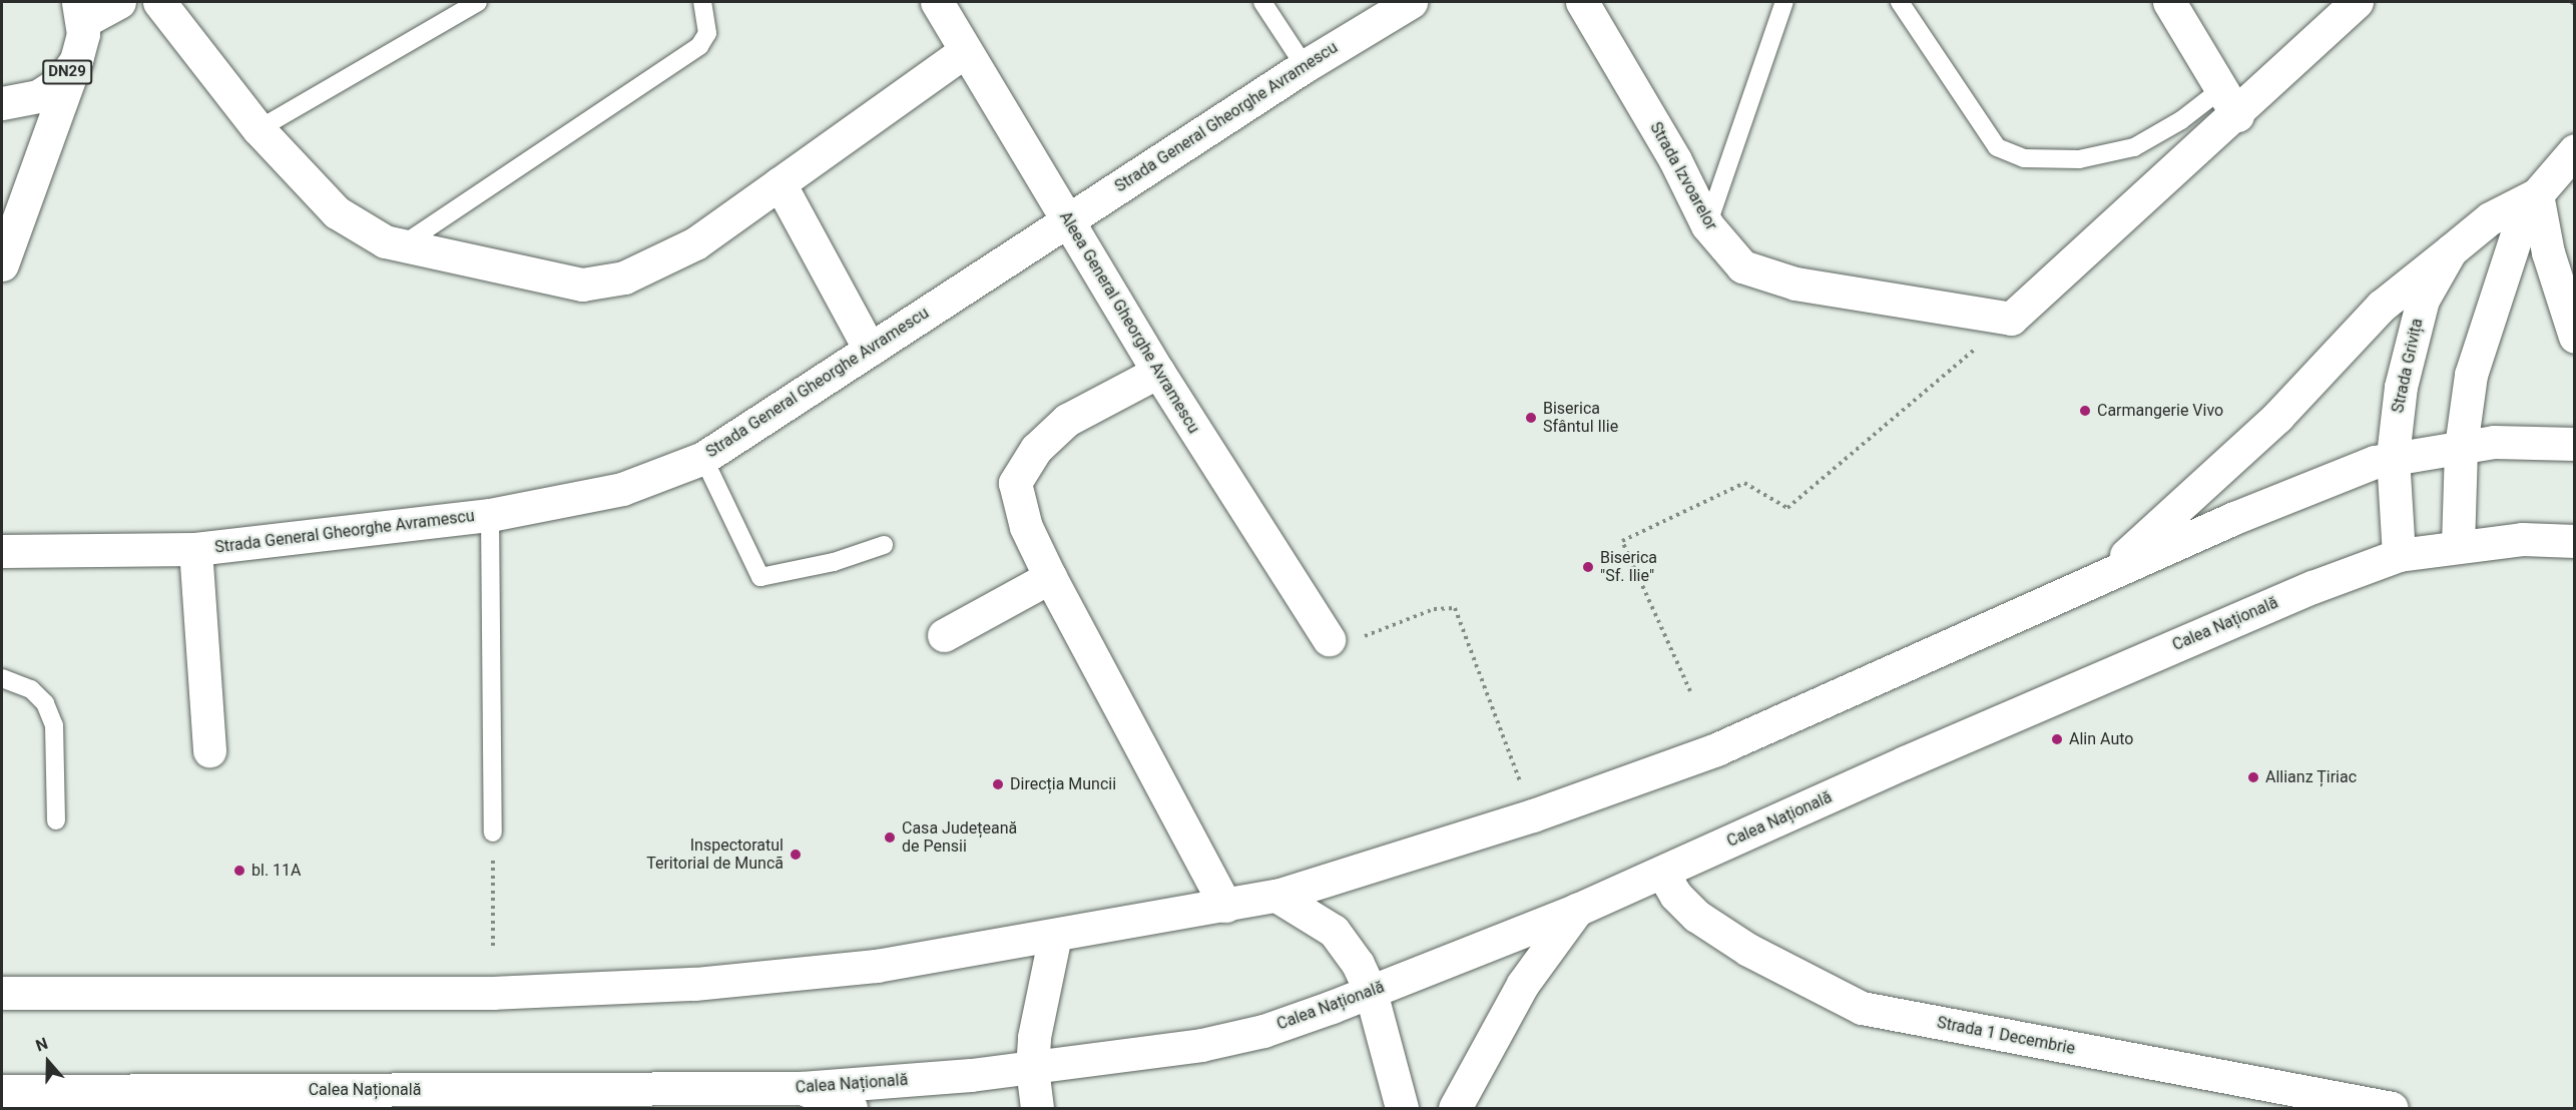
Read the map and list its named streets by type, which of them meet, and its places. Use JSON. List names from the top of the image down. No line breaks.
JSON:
{"streets":{"street":["DN29","Strada General Gheorghe Avramescu","Strada Izvoarelor","Aleea General Gheorghe Avramescu","Strada Grivița","Calea Națională","Strada 1 Decembrie"]},"crossings":[["Strada General Gheorghe Avramescu","Aleea General Gheorghe Avramescu"],["Strada Grivița","Calea Națională"],["Calea Națională","Strada 1 Decembrie"]],"places":["Carmangerie Vivo","Biserica Sfântul Ilie","Biserica \"Sf. Ilie\"","Alin Auto","Allianz Țiriac","Direcția Muncii","Casa Județeană de Pensii","Inspectoratul Teritorial de Muncã","bl. 11A"],"north":"top"}
